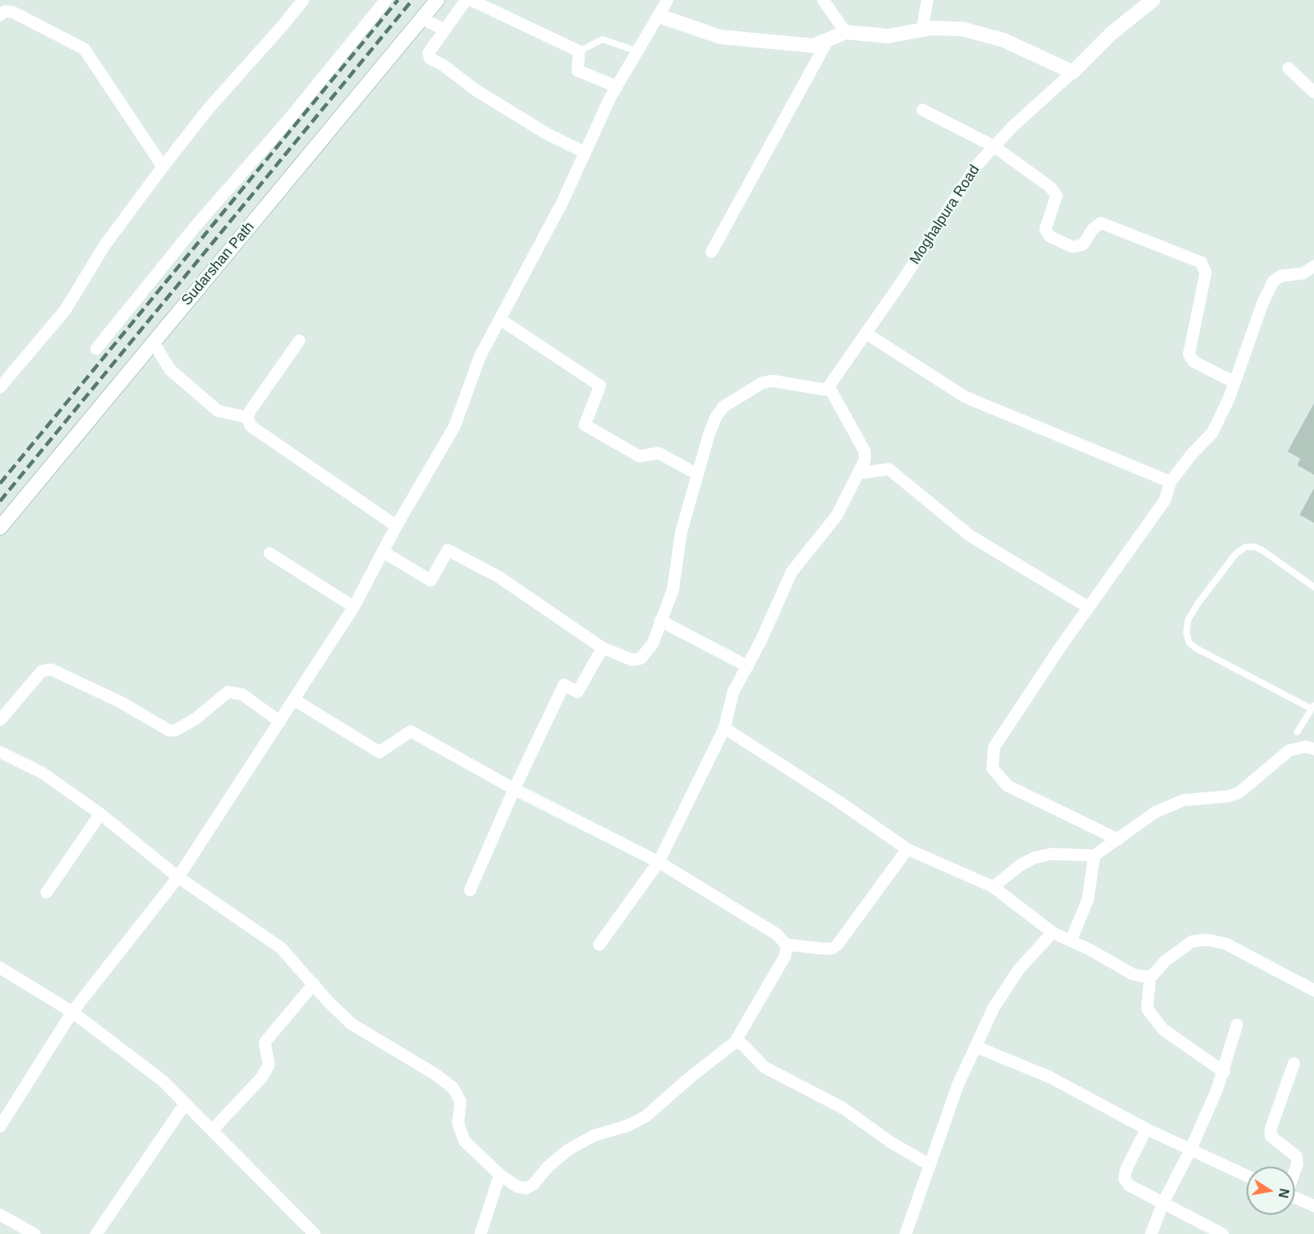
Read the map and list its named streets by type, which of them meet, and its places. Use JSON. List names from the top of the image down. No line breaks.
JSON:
{"streets":{"main road":["Sudarshan Path"],"street":["Moghalpura Road"]},"north":"right"}
